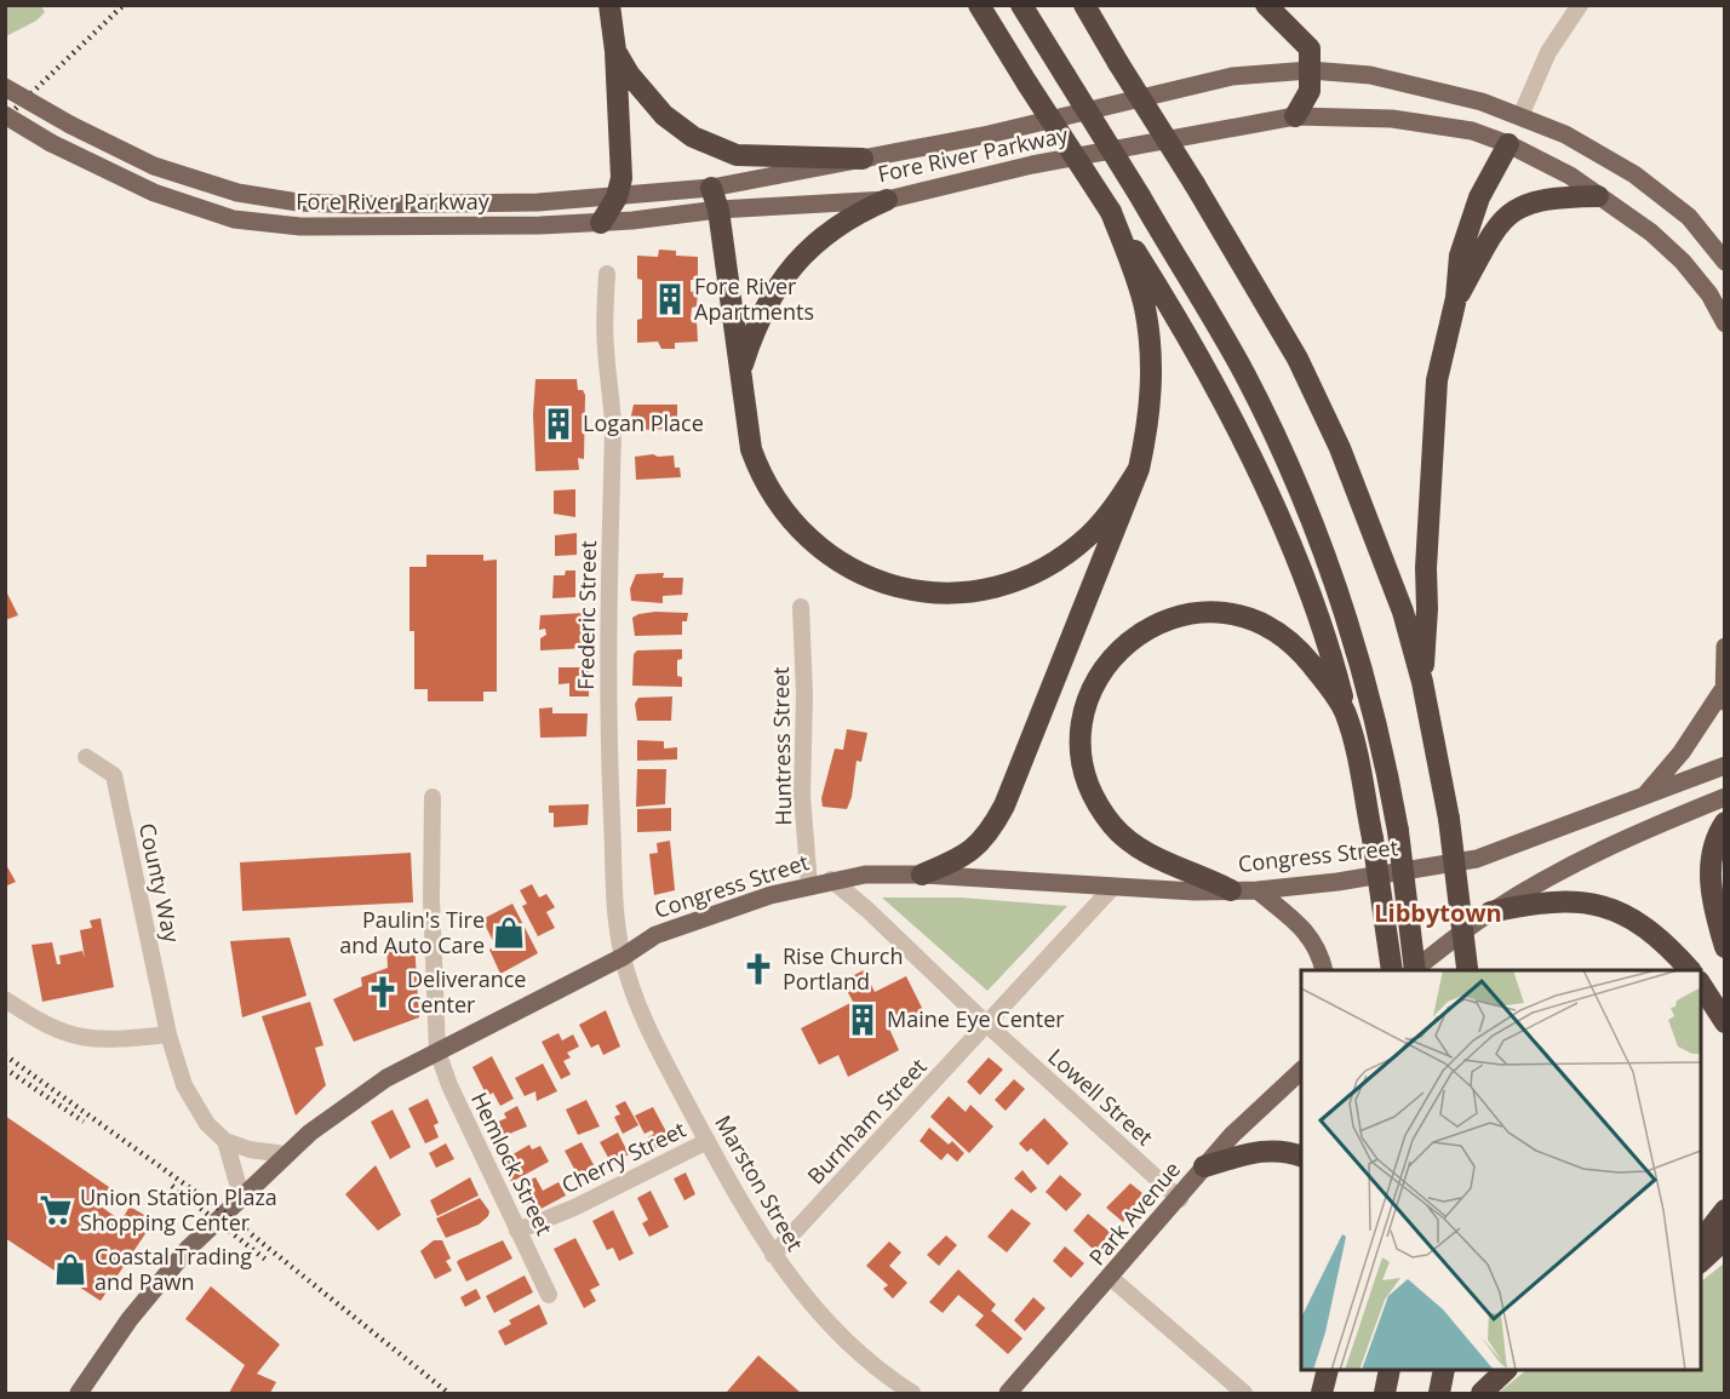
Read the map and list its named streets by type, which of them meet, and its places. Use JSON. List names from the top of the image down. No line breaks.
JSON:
{"streets":{"main road":["Fore River Parkway","Congress Street","Park Avenue"],"street":["Frederic Street","Huntress Street","County Way","Lowell Street","Burnham Street","Cherry Street","Hemlock Street","Marston Street"]},"crossings":[["Frederic Street","Congress Street"],["Frederic Street","Marston Street"],["Huntress Street","Congress Street"],["Congress Street","County Way"],["Congress Street","Lowell Street"],["Congress Street","Burnham Street"],["Congress Street","Hemlock Street"],["Congress Street","Marston Street"],["Lowell Street","Burnham Street"],["Lowell Street","Park Avenue"],["Burnham Street","Marston Street"],["Cherry Street","Hemlock Street"],["Cherry Street","Marston Street"]],"districts":["Libbytown"],"places":{"building":["Fore River Apartments","Logan Place","Maine Eye Center"],"shop":["Paulin's Tire and Auto Care","Coastal Trading and Pawn"],"church":["Rise Church Portland","Deliverance Center"],"supermarket":["Union Station Plaza Shopping Center"]}}
